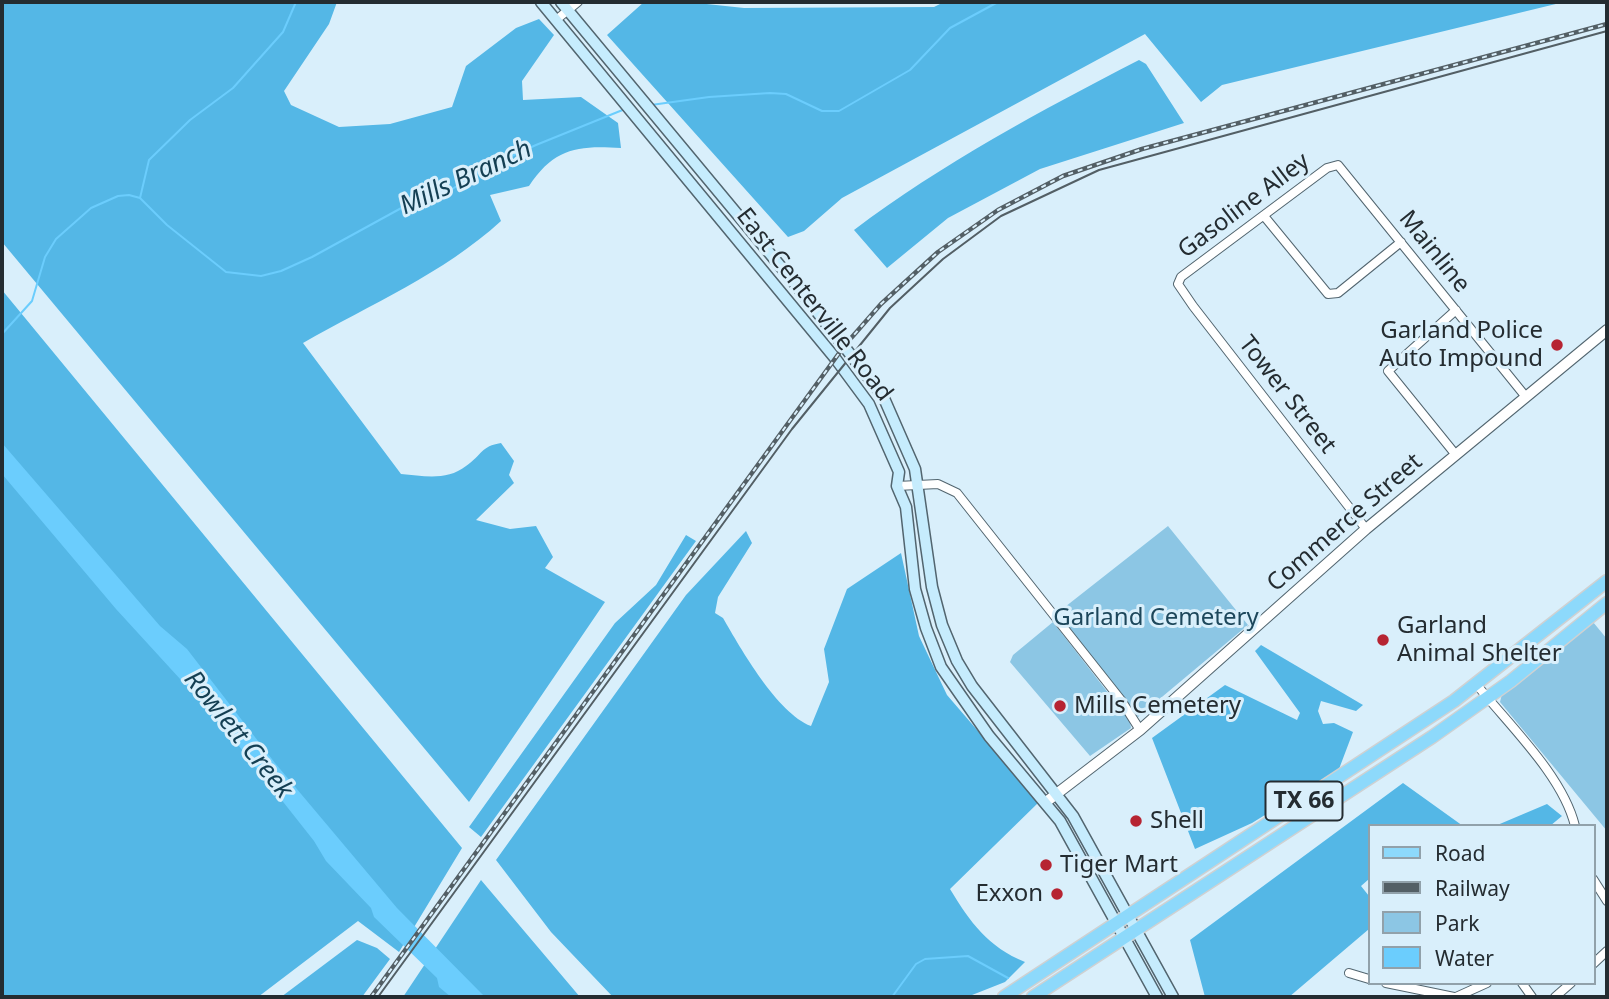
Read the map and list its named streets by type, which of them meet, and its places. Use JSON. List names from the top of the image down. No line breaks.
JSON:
{"streets":{"main road":["East Centerville Road","TX 66"],"street":["Gasoline Alley","Mainline","Tower Street","Commerce Street"]},"crossings":[["Gasoline Alley","Mainline"],["Gasoline Alley","Tower Street"],["Mainline","Commerce Street"],["East Centerville Road","Commerce Street"],["East Centerville Road","TX 66"],["Tower Street","Commerce Street"]],"water":["Mills Branch","Rowlett Creek"],"parks":["Garland Cemetery"],"places":["Garland Police Auto Impound","Garland Animal Shelter","Mills Cemetery","Shell","Tiger Mart","Exxon"],"legend":["Road","Railway","Park","Water"]}
